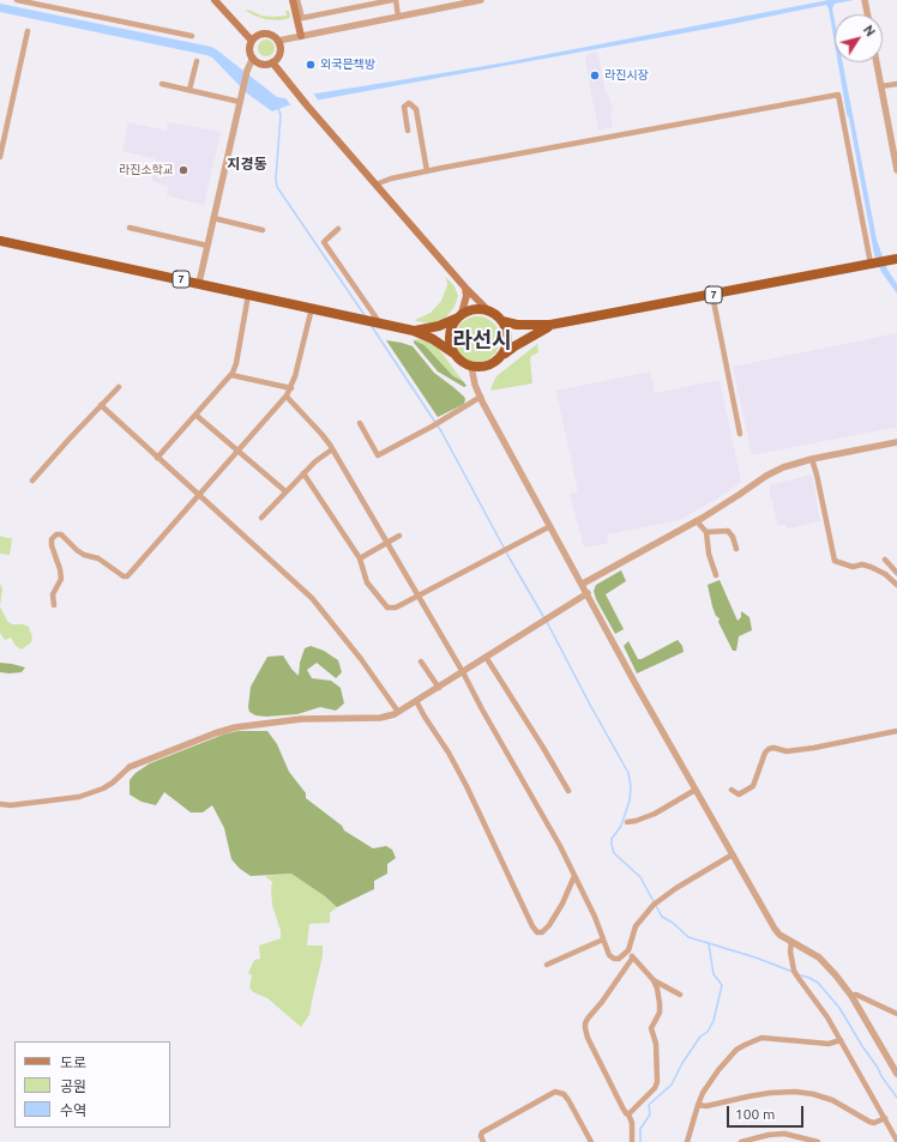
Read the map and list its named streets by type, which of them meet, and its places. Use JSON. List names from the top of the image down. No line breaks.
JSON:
{"streets":{"highway":["7"]},"districts":["지경동","라선시"],"places":["외국믄책방","라진시장","라진소학교"],"legend":["도로","공원","수역"],"scale_bar":"100 m","north":"top right"}
